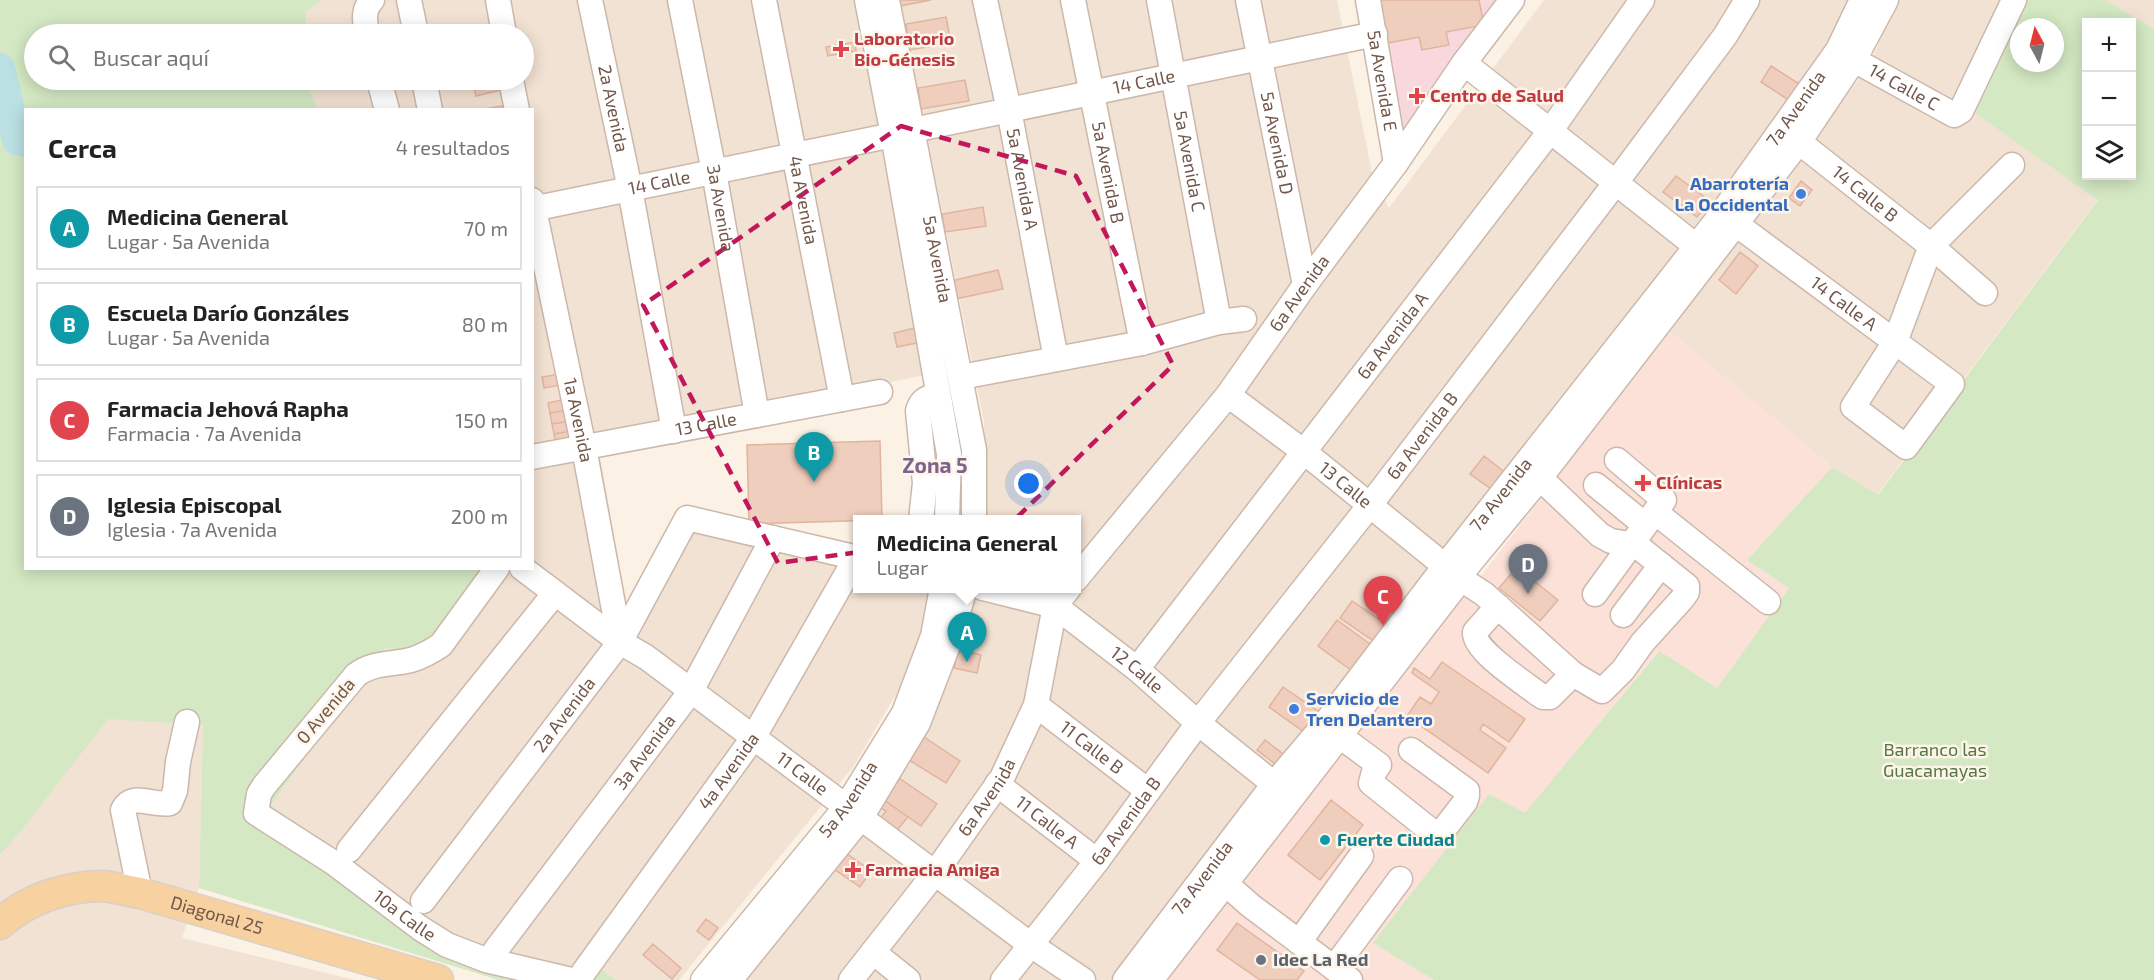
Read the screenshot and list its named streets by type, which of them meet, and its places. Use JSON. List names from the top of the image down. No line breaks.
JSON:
{"streets":{"main road":["Diagonal 25"],"street":["14 Calle","5a Avenida E","14 Calle C","2a Avenida","7a Avenida","5a Avenida D","5a Avenida C","5a Avenida B","5a Avenida A","14 Calle B","4a Avenida","3a Avenida","5a Avenida","6a Avenida","14 Calle A","6a Avenida A","1a Avenida","13 Calle","6a Avenida B","12 Calle","0 Avenida","11 Calle B","11 Calle","11 Calle A","10a Calle"]},"crossings":[["14 Calle","5a Avenida E"],["14 Calle","2a Avenida"],["14 Calle","5a Avenida D"],["14 Calle","5a Avenida C"],["14 Calle","5a Avenida B"],["14 Calle","5a Avenida A"],["14 Calle","4a Avenida"],["14 Calle","3a Avenida"],["14 Calle","5a Avenida"],["5a Avenida E","6a Avenida"],["14 Calle C","7a Avenida"],["2a Avenida","3a Avenida"],["2a Avenida","1a Avenida"],["2a Avenida","13 Calle"],["2a Avenida","11 Calle"],["7a Avenida","14 Calle B"],["7a Avenida","14 Calle A"],["7a Avenida","13 Calle"],["7a Avenida","12 Calle"],["5a Avenida D","6a Avenida"],["4a Avenida","13 Calle"],["4a Avenida","11 Calle"],["4a Avenida","10a Calle"],["3a Avenida","13 Calle"],["3a Avenida","11 Calle"],["5a Avenida","11 Calle"],["6a Avenida","13 Calle"],["6a Avenida","12 Calle"],["6a Avenida","11 Calle B"],["6a Avenida","11 Calle"],["6a Avenida","11 Calle A"],["6a Avenida A","13 Calle"],["6a Avenida A","12 Calle"],["1a Avenida","13 Calle"],["1a Avenida","11 Calle"],["13 Calle","6a Avenida B"],["6a Avenida B","12 Calle"],["6a Avenida B","11 Calle B"],["6a Avenida B","11 Calle"],["6a Avenida B","11 Calle A"],["0 Avenida","10a Calle"]],"districts":["Zona 5"],"parks":["Barranco las Guacamayas"],"places":{"health":["Laboratorio Bio-Génesis","Centro de Salud","Clínicas","Farmacia Amiga"],"other":["Abarrotería La Occidental","Servicio de Tren Delantero","Fuerte Ciudad","Idec La Red"]},"north":"top","page":{"map_buttons":["+","−"],"search":"Buscar aquí","heading":["Cerca","4 resultados"],"list":[{"mark":"A","name":"Medicina General","note":"Lugar · 5a Avenida","value":"70 m"},{"mark":"B","name":"Escuela Darío Gonzáles","note":"Lugar · 5a Avenida","value":"80 m"},{"mark":"C","name":"Farmacia Jehová Rapha","note":"Farmacia · 7a Avenida","value":"150 m"},{"mark":"D","name":"Iglesia Episcopal","note":"Iglesia · 7a Avenida","value":"200 m"}],"pins":["B","D","C","A"],"popup":["Medicina General","Lugar"]}}
